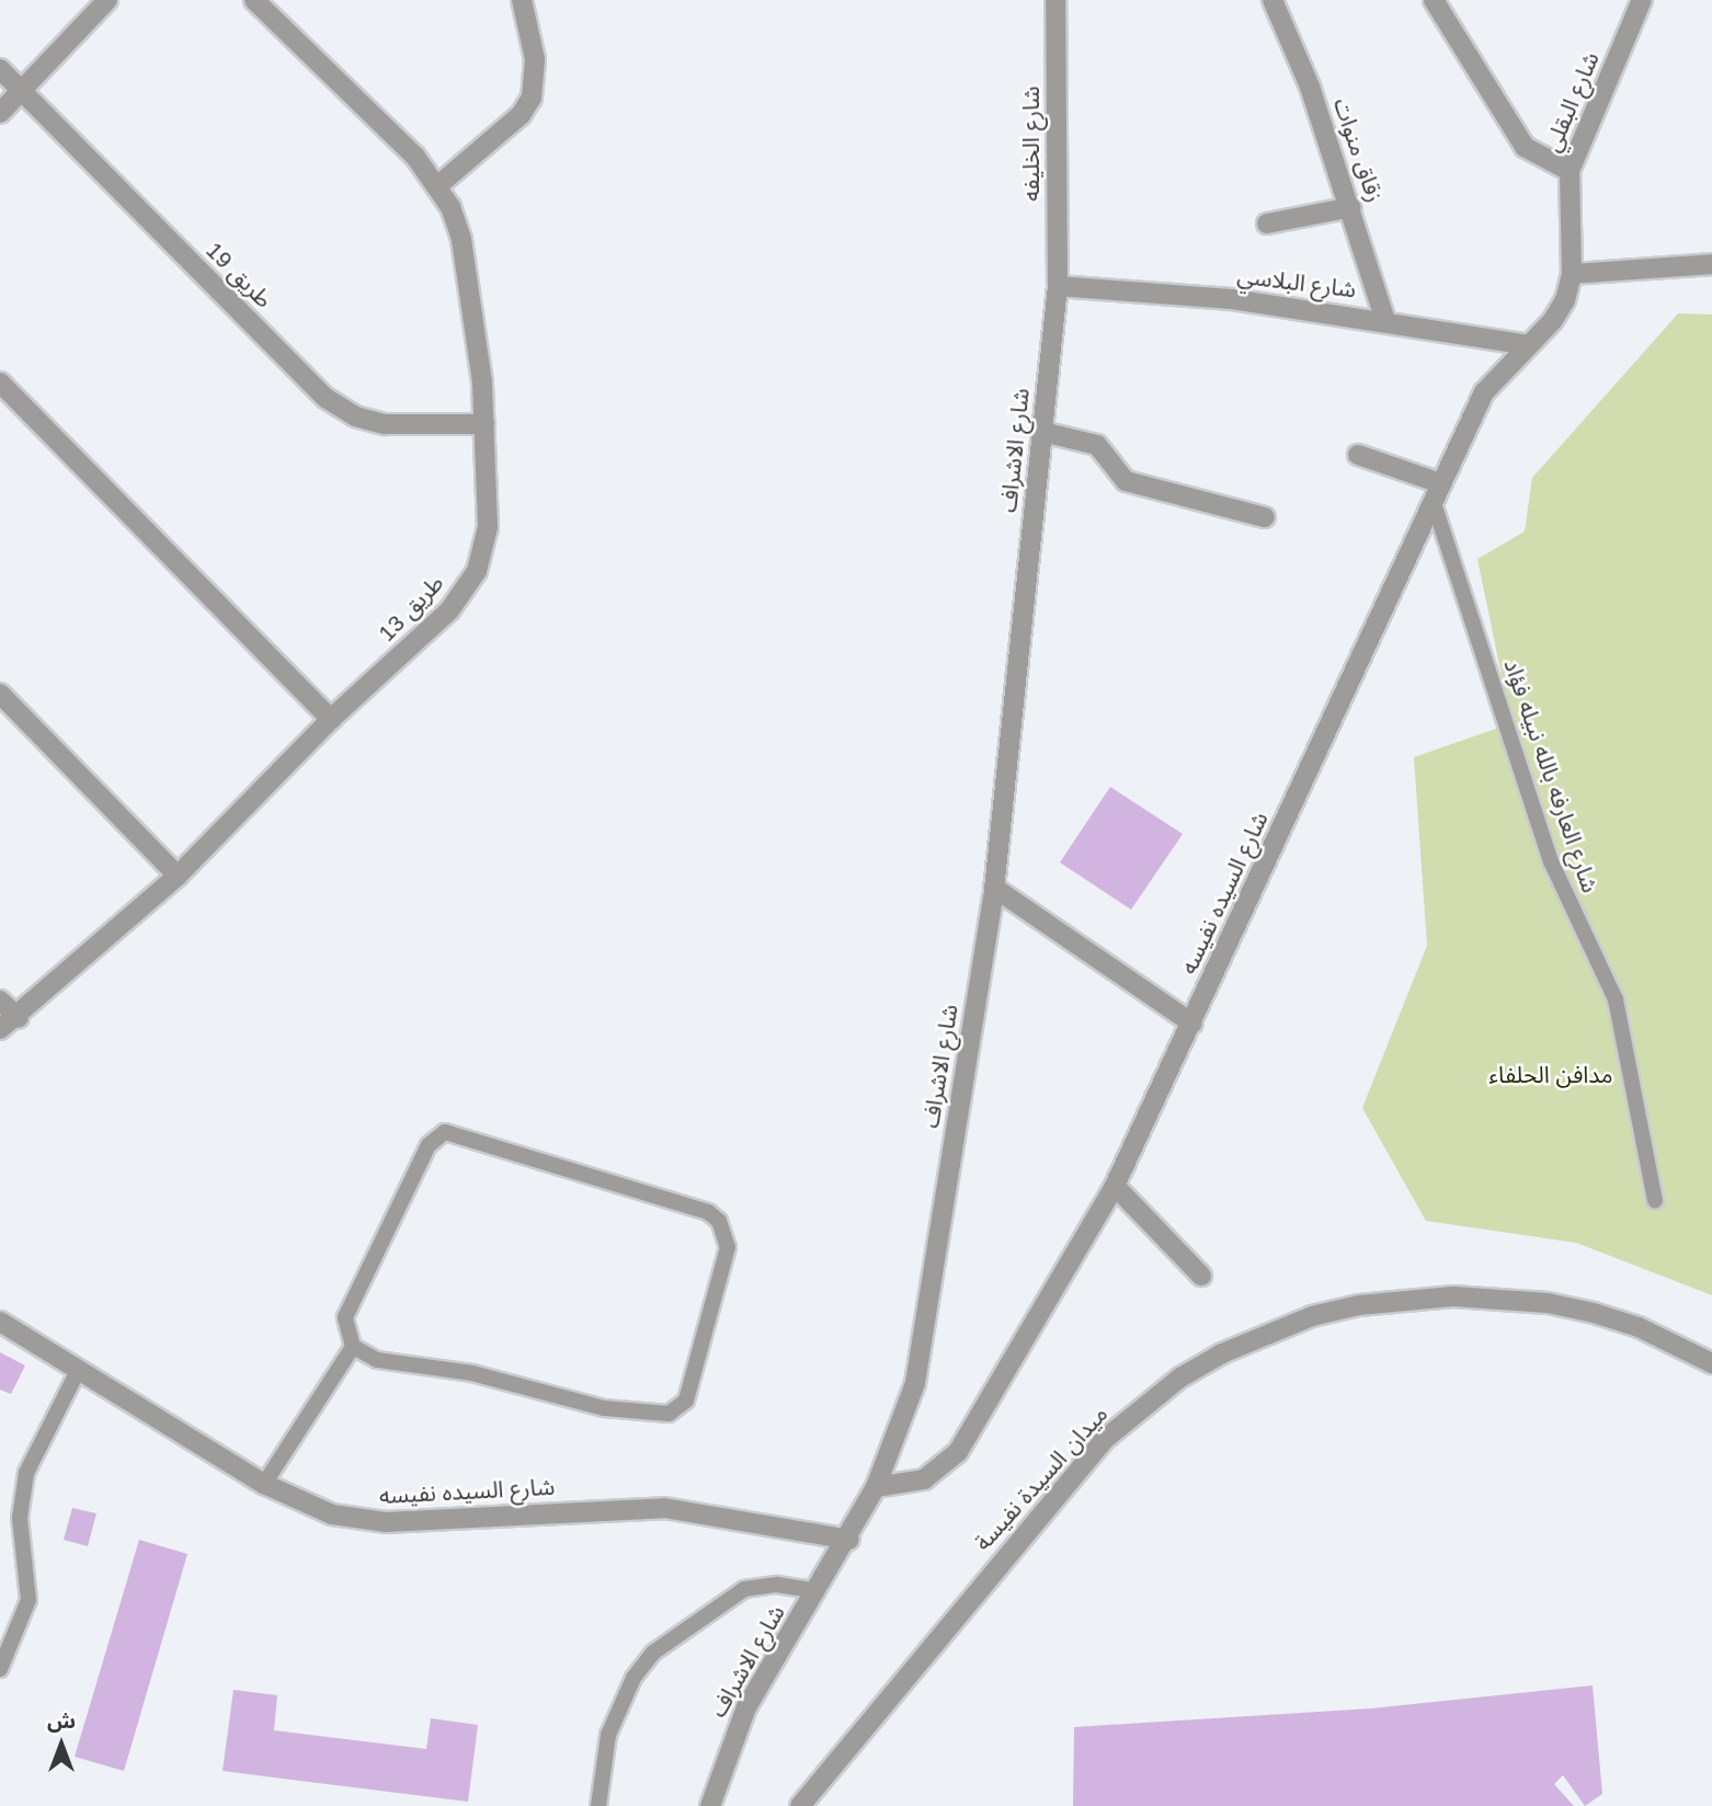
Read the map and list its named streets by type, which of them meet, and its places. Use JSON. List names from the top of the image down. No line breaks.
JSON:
{"streets":{"street":["شارع البقلي","شارع الخليفه","زقاق منوات","طريق 19","شارع البلاسي","شارع الاشراف","طريق 13","شارع السيده نفيسه","ميدان السيدة نفيسة"],"lane":["شارع العارفه بالله نبيله فؤاد"]},"crossings":[["شارع البقلي","شارع السيده نفيسه"],["شارع الخليفه","شارع البلاسي"],["شارع الخليفه","شارع الاشراف"],["زقاق منوات","شارع البلاسي"],["طريق 19","طريق 13"],["شارع البلاسي","شارع الاشراف"],["شارع البلاسي","شارع السيده نفيسه"],["شارع الاشراف","شارع السيده نفيسه"],["شارع العارفه بالله نبيله فؤاد","شارع السيده نفيسه"]],"parks":["مدافن الحلفاء"],"north":"top"}
